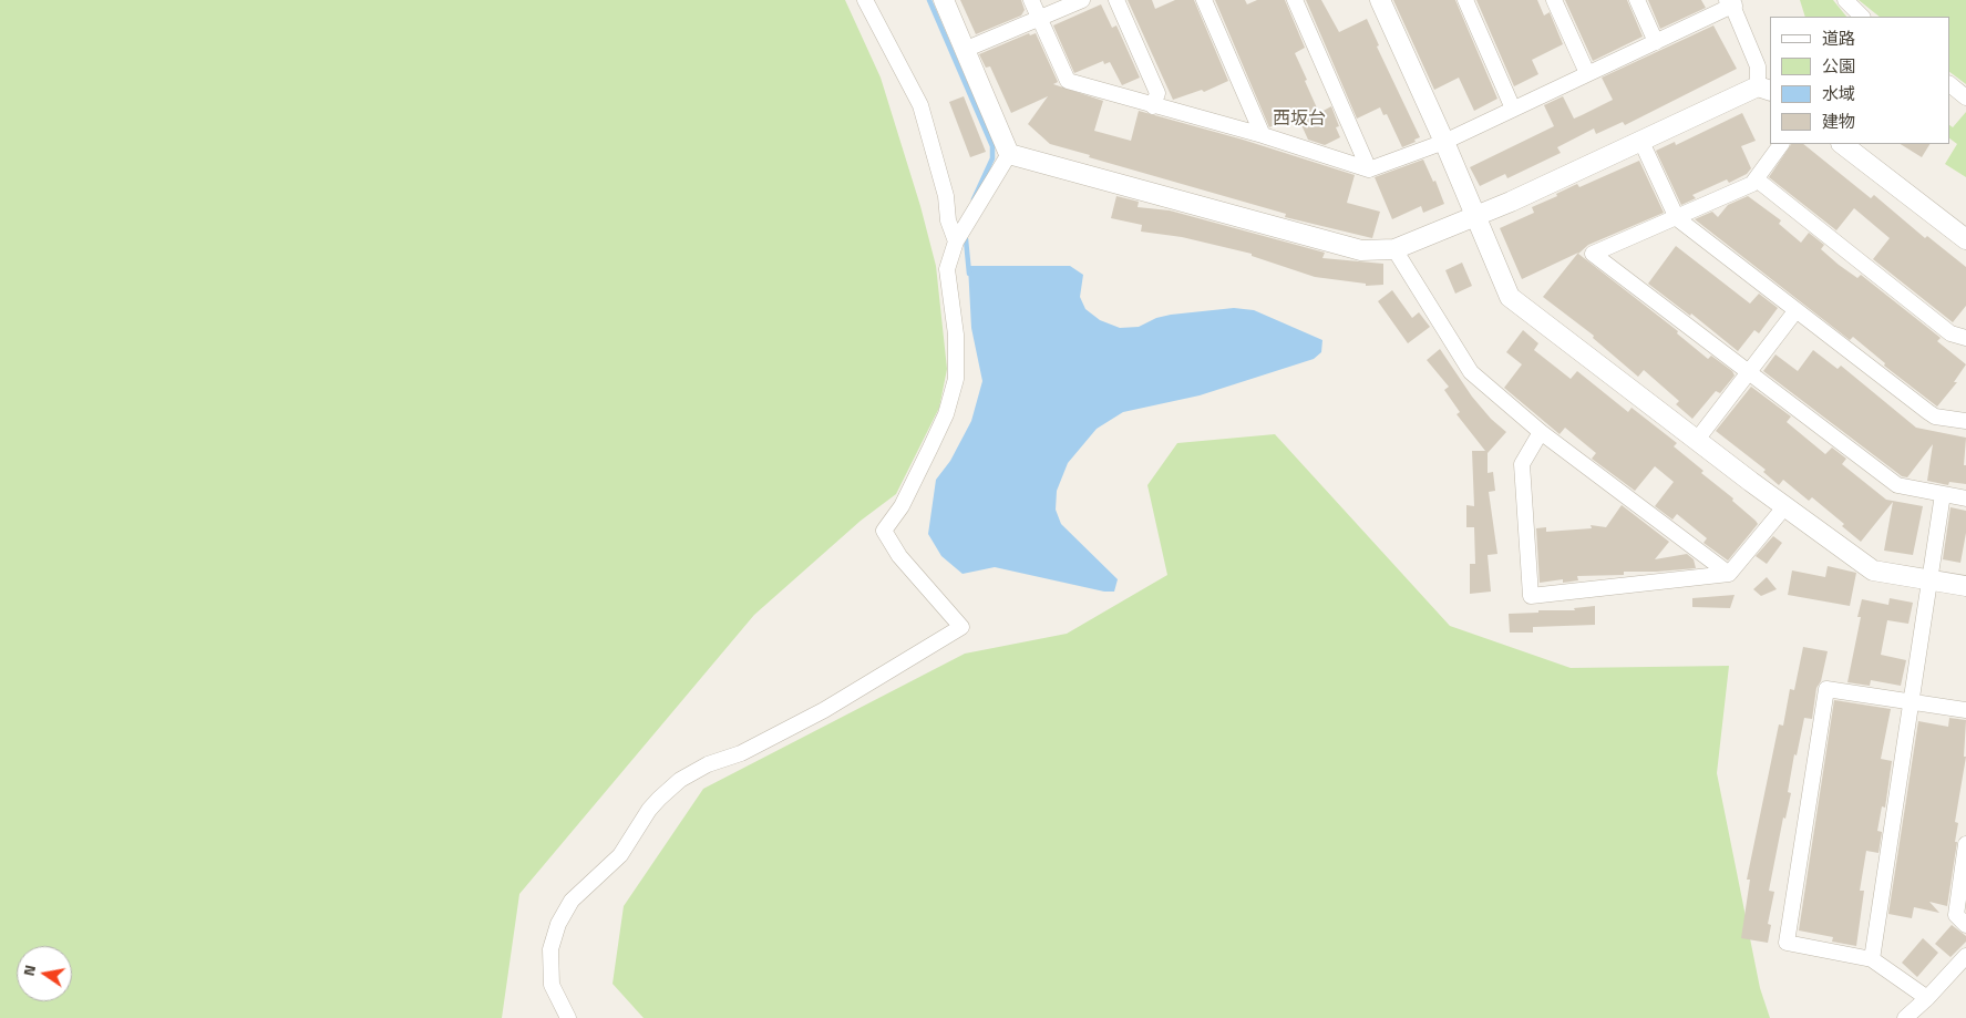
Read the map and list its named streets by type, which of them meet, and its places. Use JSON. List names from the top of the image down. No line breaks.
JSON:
{"districts":["西坂台"],"legend":["道路","公園","水域","建物"],"north":"left"}
